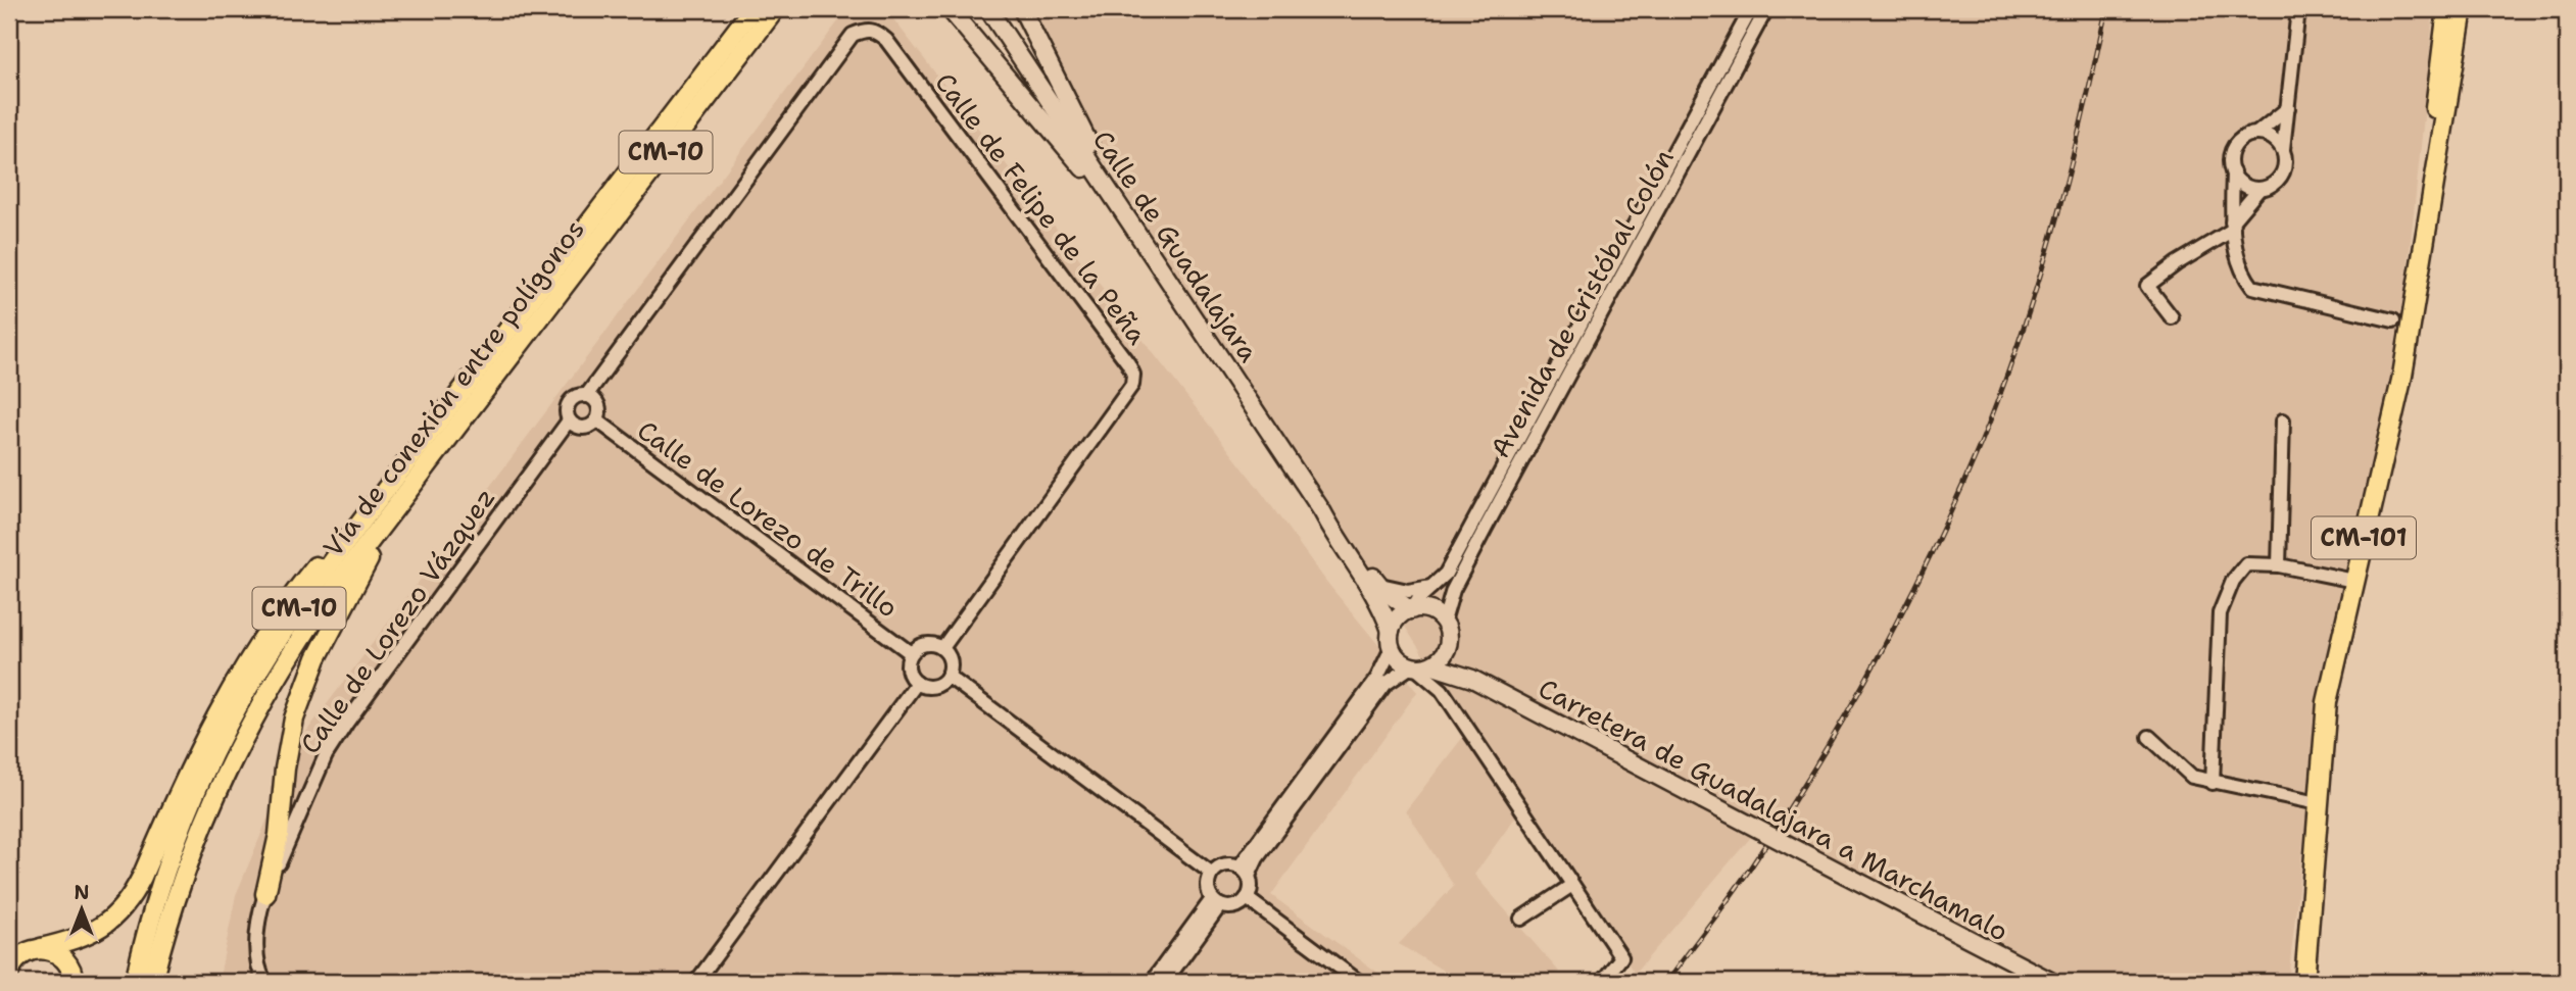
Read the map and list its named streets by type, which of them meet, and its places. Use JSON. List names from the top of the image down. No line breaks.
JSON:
{"streets":{"main road":["CM-10","Calle de Guadalajara","Vía de conexión entre polígonos","CM-101","Carretera de Guadalajara a Marchamalo"],"street":["Calle de Felipe de la Peña","Avenida de Cristóbal Colón","Calle de Lorezo de Trillo","Calle de Lorezo Vázquez"]},"crossings":[["CM-10","Vía de conexión entre polígonos"],["CM-10","Calle de Lorezo Vázquez"],["Calle de Felipe de la Peña","Calle de Lorezo de Trillo"],["Calle de Felipe de la Peña","Calle de Lorezo Vázquez"],["Calle de Guadalajara","Avenida de Cristóbal Colón"],["Calle de Guadalajara","Carretera de Guadalajara a Marchamalo"],["Avenida de Cristóbal Colón","Carretera de Guadalajara a Marchamalo"],["Calle de Lorezo de Trillo","Calle de Lorezo Vázquez"]],"north":"top"}
